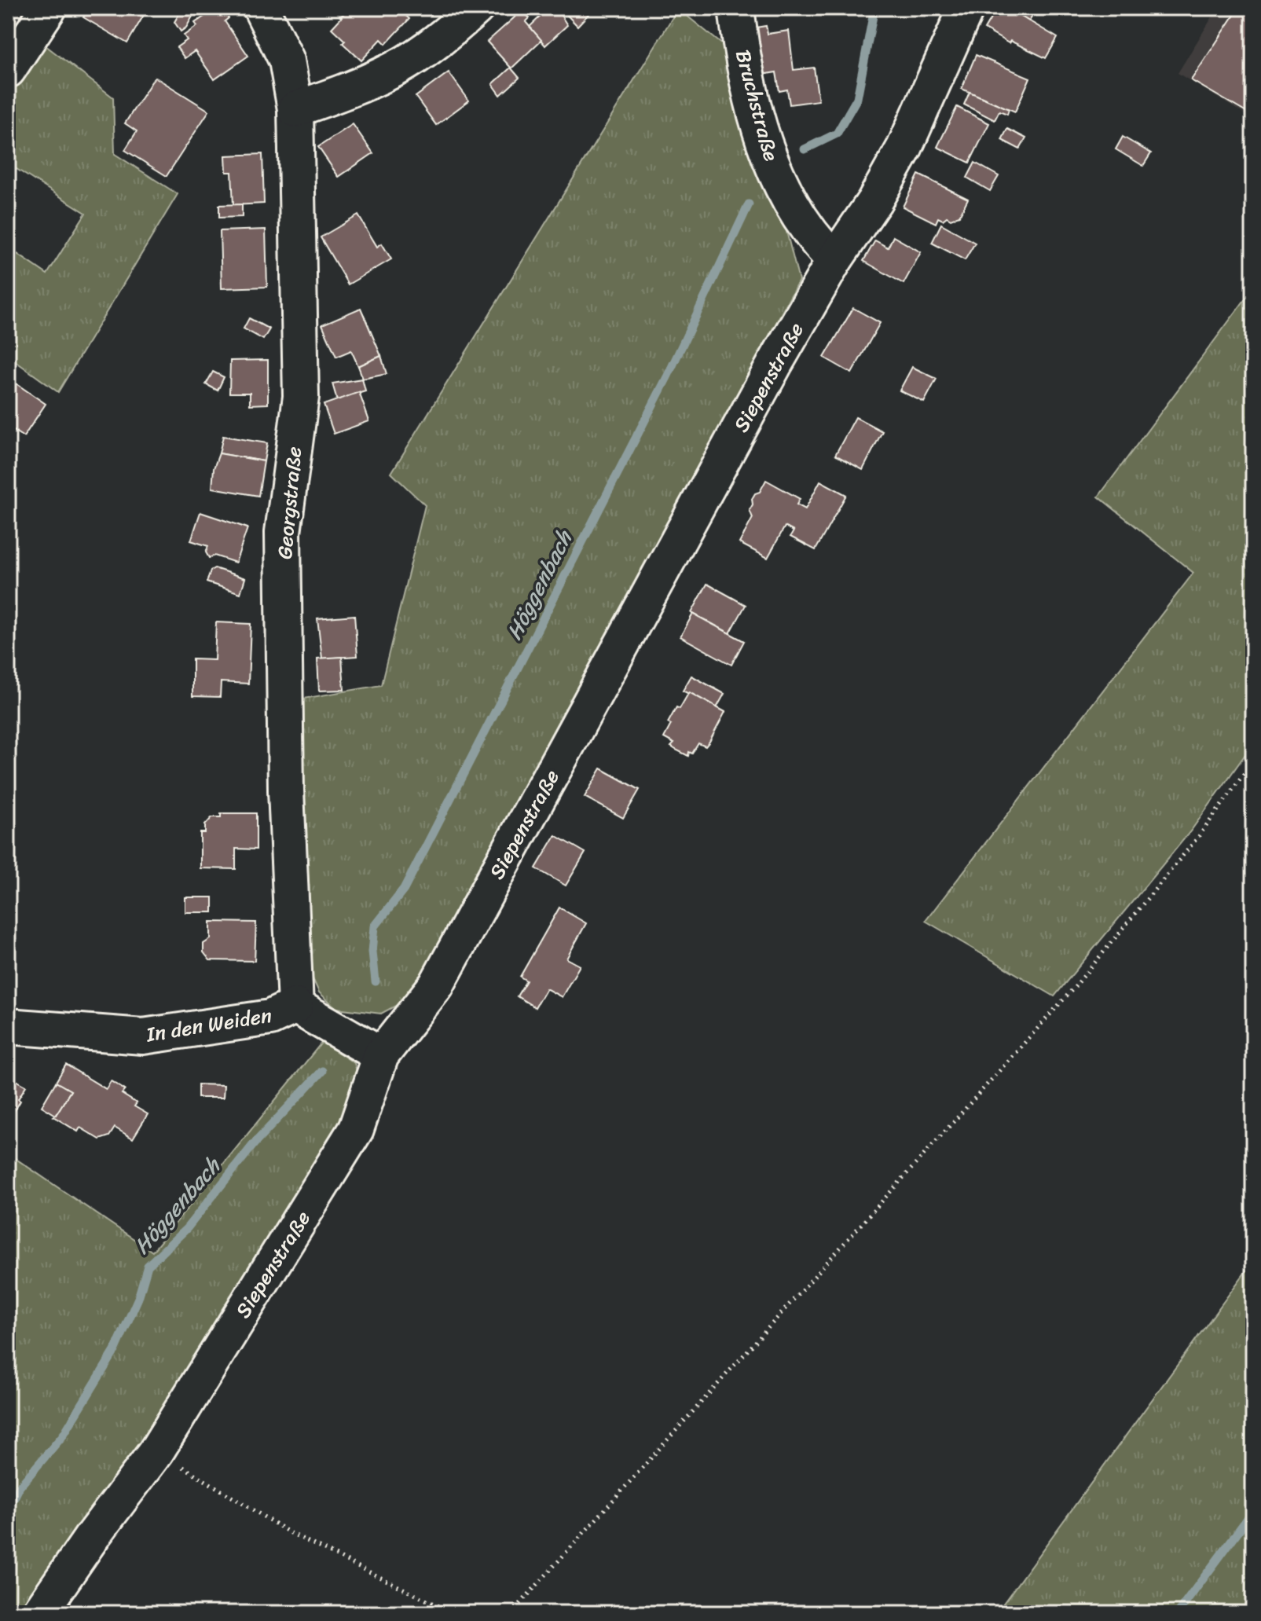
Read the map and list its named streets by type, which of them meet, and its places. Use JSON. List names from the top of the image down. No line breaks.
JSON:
{"streets":{"street":["Bruchstraße","Siepenstraße","Georgstraße","In den Weiden"]},"crossings":[["Bruchstraße","Siepenstraße"],["Georgstraße","In den Weiden"]],"water":["Höggenbach"]}
